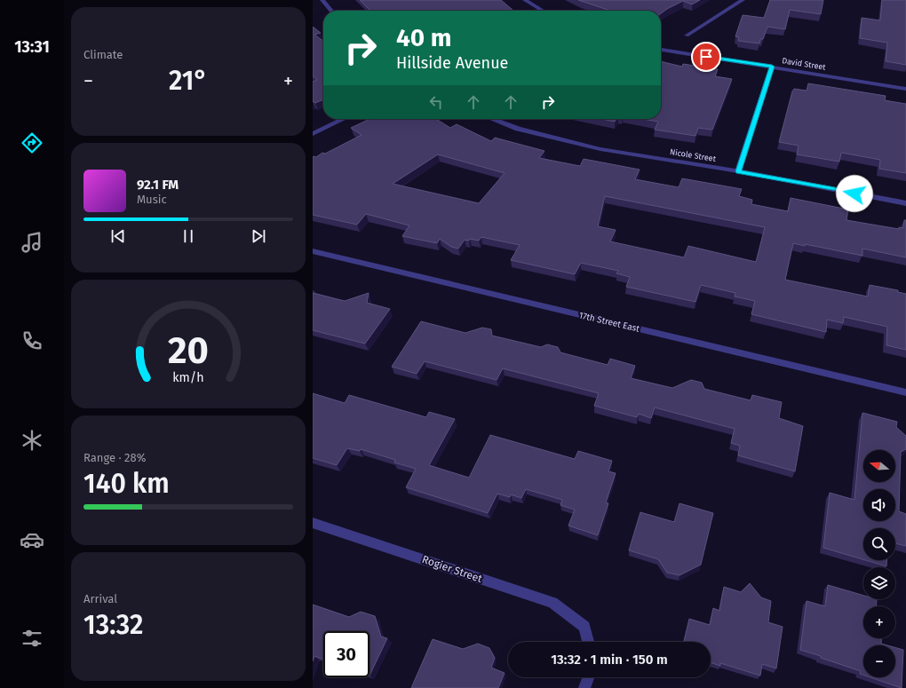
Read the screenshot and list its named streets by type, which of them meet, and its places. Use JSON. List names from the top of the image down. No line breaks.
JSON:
{"streets":{"street":["David Street","Nicole Street","17th Street East","Rogier Street"]},"north":"left","page":{"tabs":"13:31","tile":["Climate",["Range · 28%","140 km"],["Arrival","13:32"]],"turn":["40 m","Hillside Avenue"],"heat":["−","21°","+"],"song":["92.1 FM","Music"],"map_buttons":["+","−"],"limit":"30","trip":"13:32 · 1 min · 150 m","gauge":["20","km/h"]}}
